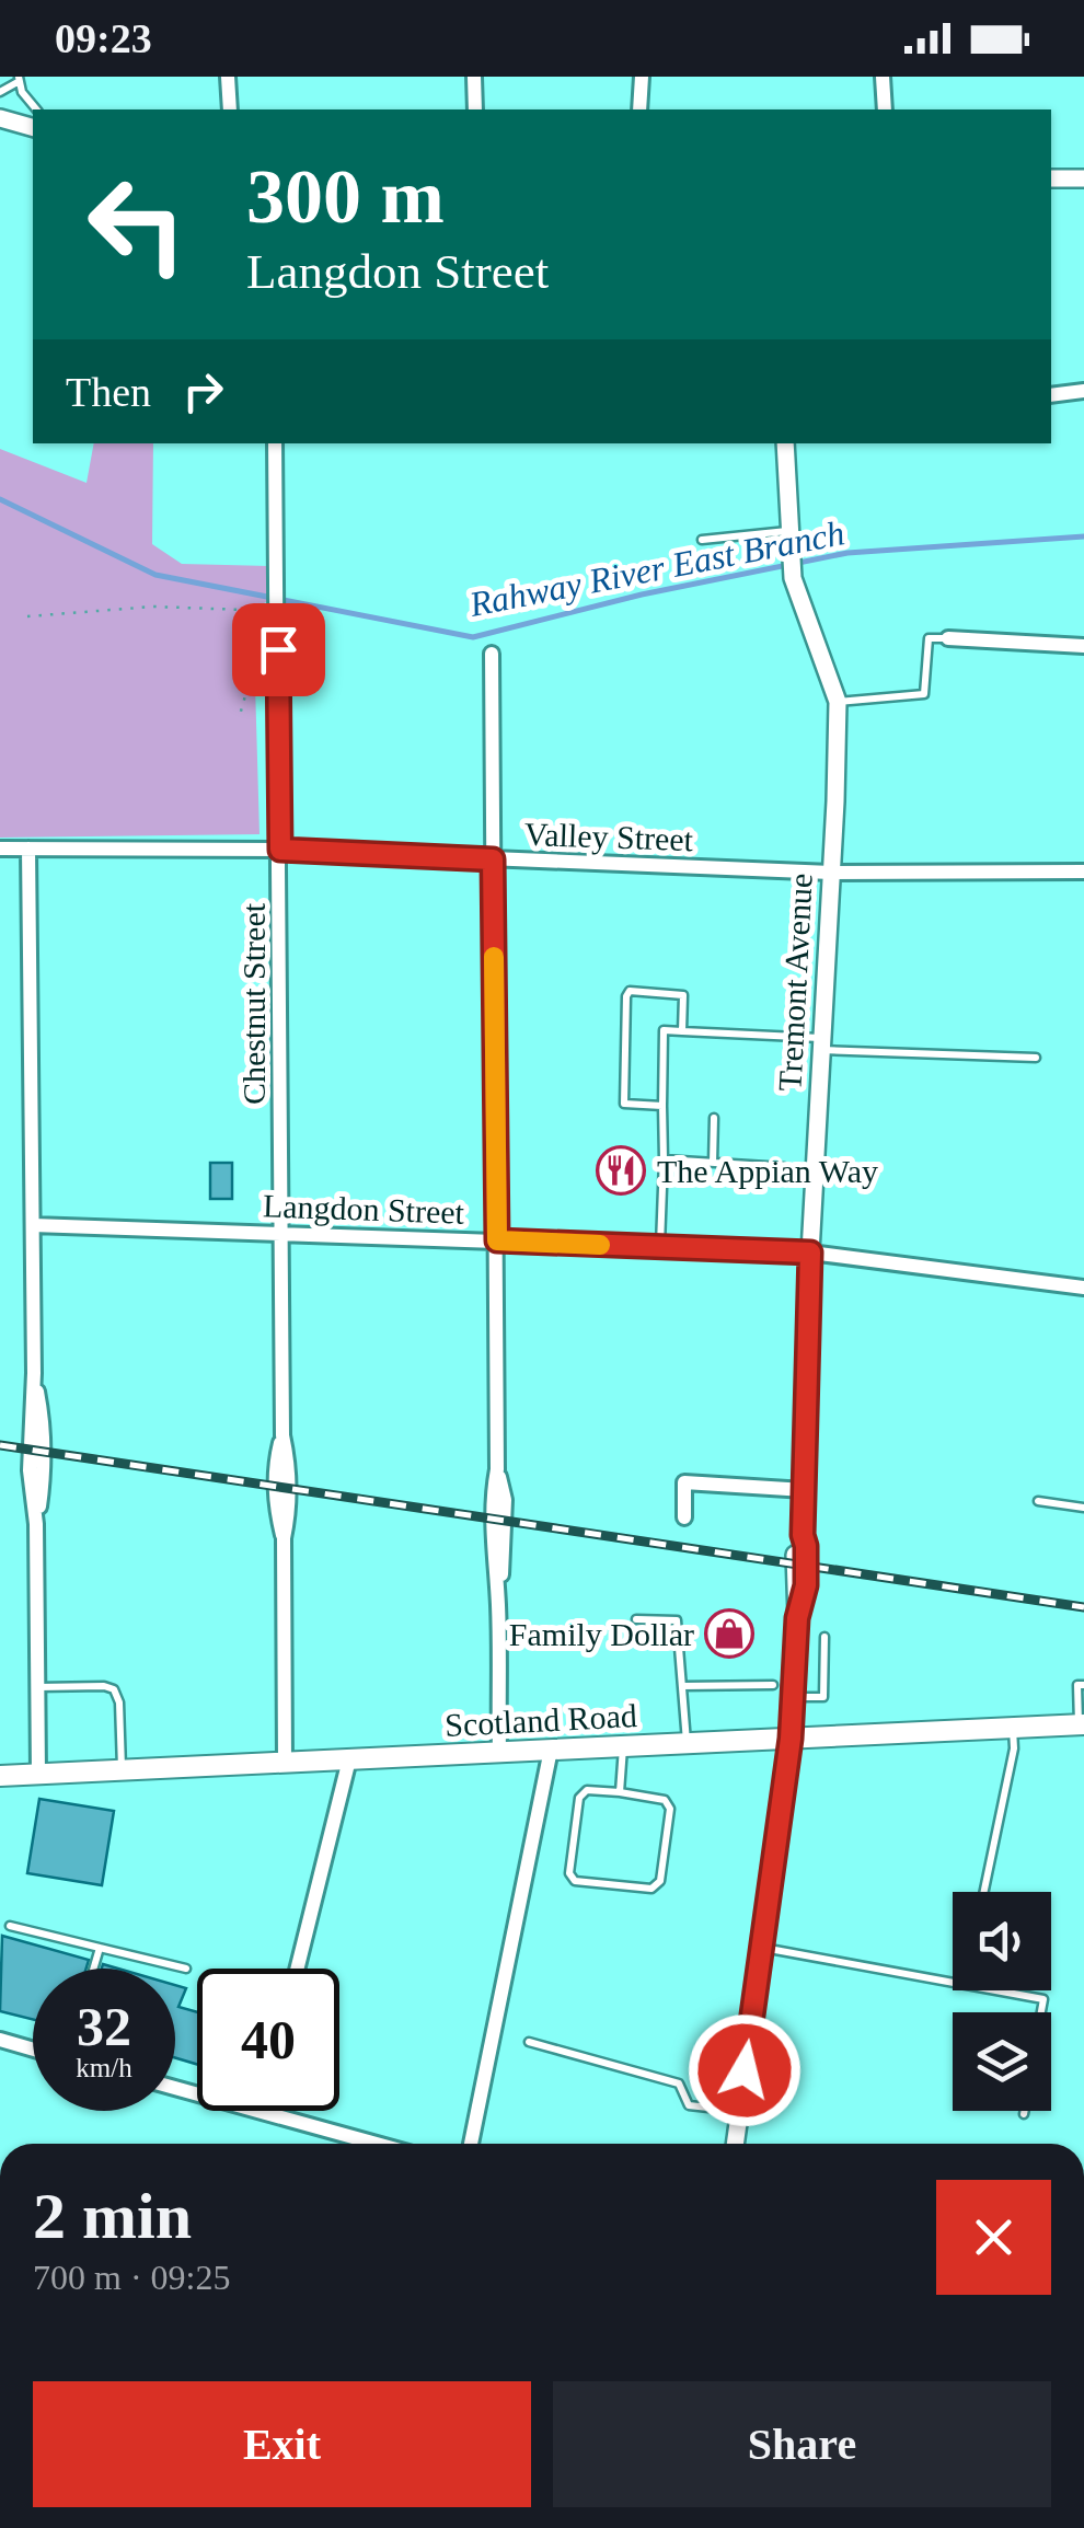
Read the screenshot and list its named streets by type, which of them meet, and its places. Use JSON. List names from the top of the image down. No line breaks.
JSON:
{"streets":{"main road":["Scotland Road"],"street":["Valley Street","Tremont Avenue","Chestnut Street","Langdon Street"]},"crossings":[["Valley Street","Tremont Avenue"],["Valley Street","Chestnut Street"],["Tremont Avenue","Langdon Street"],["Tremont Avenue","Scotland Road"],["Chestnut Street","Langdon Street"],["Chestnut Street","Scotland Road"]],"water":["Rahway River East Branch"],"places":{"restaurant":["The Appian Way"],"shop":["Family Dollar"]},"page":{"status":"09:23","turn":["300 m","Langdon Street"],"then":"Then","speed":"32 km/h","limit":"40","heading":["2 min","700 m · 09:25"],"buttons":["Exit","Share"]}}
